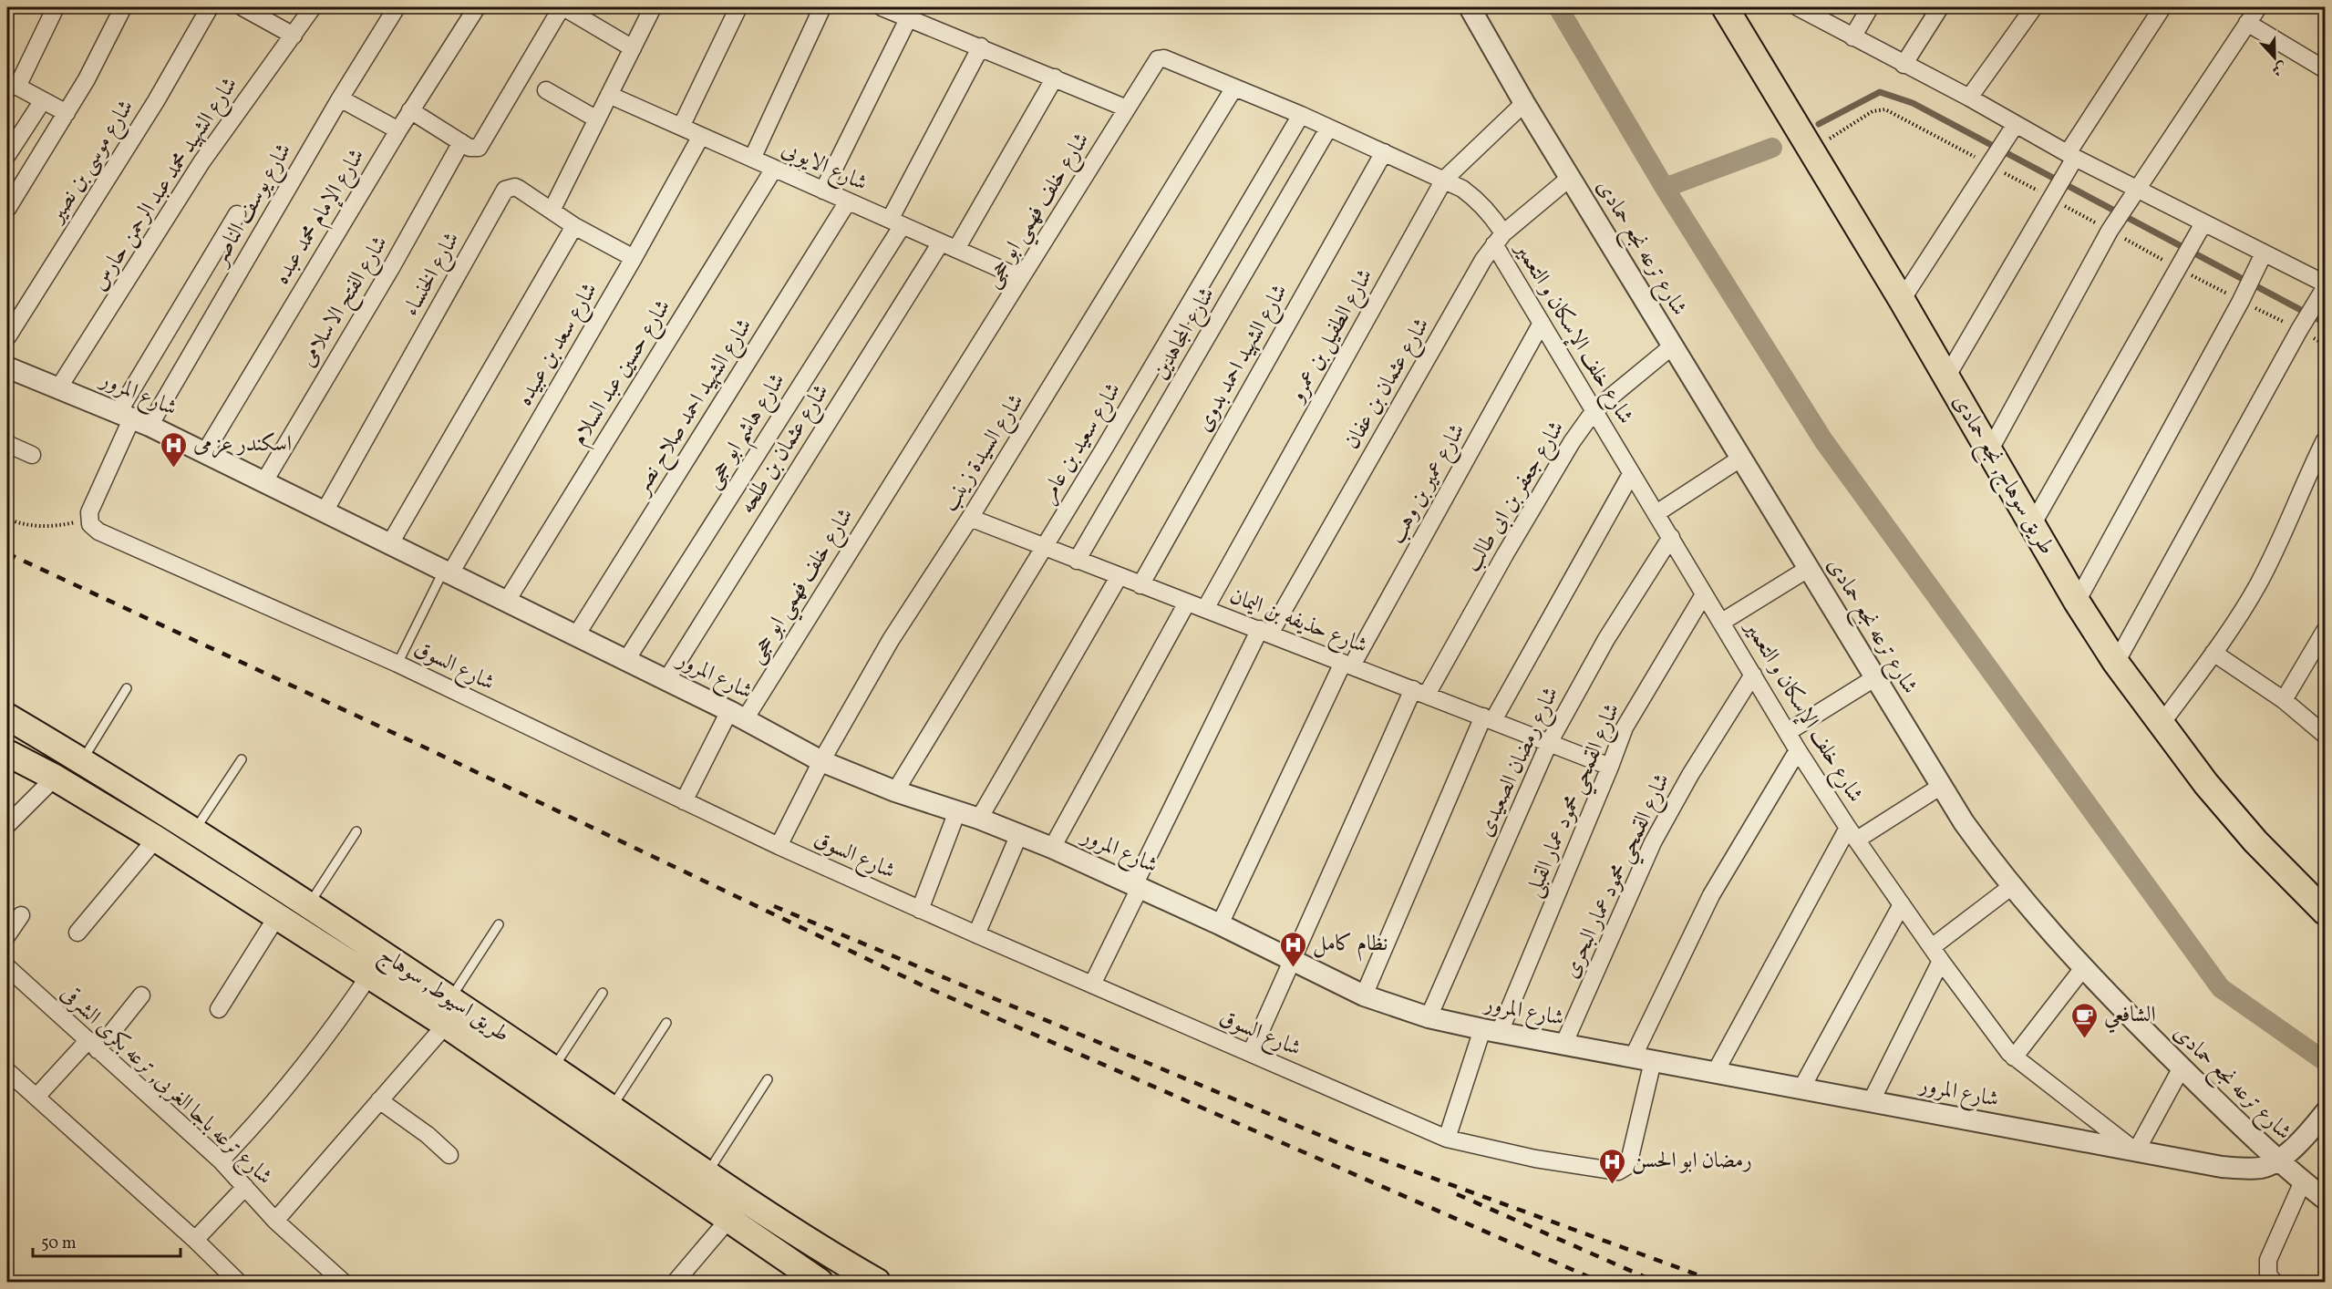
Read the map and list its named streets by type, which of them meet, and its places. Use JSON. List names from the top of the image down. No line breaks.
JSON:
{"streets":{"main road":["طريق سوهاج, نجع حمادى","طريق اسيوط, سوهاج"],"street":["شارع موسى بن نصير","شارع الايوبى","شارع الشهيد محمد عبد الرحمن حارس","شارع يوسف الناصر","شارع خلف فهمي ابو حجى","شارع الإمام محمد عبده","شارع ترعه نجع حمادى","شارع الخنساء","شارع الفتح الاسلامى","شارع المجاهدين","شارع خلف الإسكان و التعمير","شارع الطفيل بن عمرو","شارع سعد بن عبيده","شارع الشهيد احمد بدوى","شارع حسين عبد السلام","شارع عثمان بن عفان","شارع المرور","شارع الشهيد احمد صلاح نصر","شارع هاشم ابو حجى","شارع سعيد بن عامر","شارع عثمان بن طلحه","شارع السيدة زينب","شارع عمير بن وهب","شارع جعفر بن ابى طالب","شارع حذيفه بن اليمان","شارع السوق","شارع رمضان الصعيدى","شارع القمحي محمود عمار القبلى","شارع القمحي محمود عمار البحرى","شارع ترعه باجا الغربى, ترعه بكرى الشرقى"]},"crossings":[["شارع الايوبى","شارع خلف فهمي ابو حجى"],["شارع الايوبى","شارع سعد بن عبيده"],["شارع الايوبى","شارع حسين عبد السلام"],["شارع الايوبى","شارع الشهيد احمد صلاح نصر"],["شارع الايوبى","شارع هاشم ابو حجى"],["شارع الايوبى","شارع عثمان بن طلحه"],["شارع الشهيد محمد عبد الرحمن حارس","شارع المرور"],["شارع يوسف الناصر","شارع المرور"],["شارع خلف فهمي ابو حجى","شارع المجاهدين"],["شارع خلف فهمي ابو حجى","شارع خلف الإسكان و التعمير"],["شارع خلف فهمي ابو حجى","شارع الطفيل بن عمرو"],["شارع خلف فهمي ابو حجى","شارع الشهيد احمد بدوى"],["شارع خلف فهمي ابو حجى","شارع عثمان بن عفان"],["شارع خلف فهمي ابو حجى","شارع المرور"],["شارع خلف فهمي ابو حجى","شارع سعيد بن عامر"],["شارع خلف فهمي ابو حجى","شارع السيدة زينب"],["شارع خلف فهمي ابو حجى","شارع السوق"],["شارع الإمام محمد عبده","شارع المرور"],["شارع ترعه نجع حمادى","شارع الطفيل بن عمرو"],["شارع ترعه نجع حمادى","شارع عثمان بن عفان"],["شارع ترعه نجع حمادى","شارع المرور"],["شارع ترعه نجع حمادى","شارع جعفر بن ابى طالب"],["شارع الخنساء","شارع سعد بن عبيده"],["شارع الخنساء","شارع المرور"],["شارع الفتح الاسلامى","شارع المرور"],["شارع المجاهدين","شارع حذيفه بن اليمان"],["شارع خلف الإسكان و التعمير","شارع عثمان بن عفان"],["شارع خلف الإسكان و التعمير","شارع المرور"],["شارع خلف الإسكان و التعمير","شارع عمير بن وهب"],["شارع خلف الإسكان و التعمير","شارع جعفر بن ابى طالب"],["شارع خلف الإسكان و التعمير","شارع رمضان الصعيدى"],["شارع خلف الإسكان و التعمير","شارع القمحي محمود عمار القبلى"],["شارع خلف الإسكان و التعمير","شارع القمحي محمود عمار البحرى"],["شارع الطفيل بن عمرو","شارع حذيفه بن اليمان"],["شارع سعد بن عبيده","شارع المرور"],["شارع الشهيد احمد بدوى","شارع حذيفه بن اليمان"],["شارع حسين عبد السلام","شارع المرور"],["شارع عثمان بن عفان","شارع المرور"],["شارع عثمان بن عفان","شارع حذيفه بن اليمان"],["شارع عثمان بن عفان","شارع السوق"],["شارع المرور","شارع الشهيد احمد صلاح نصر"],["شارع المرور","شارع هاشم ابو حجى"],["شارع المرور","شارع سعيد بن عامر"],["شارع المرور","شارع عثمان بن طلحه"],["شارع المرور","شارع السيدة زينب"],["شارع المرور","شارع عمير بن وهب"],["شارع المرور","شارع جعفر بن ابى طالب"],["شارع المرور","شارع السوق"],["شارع المرور","شارع رمضان الصعيدى"],["شارع المرور","شارع القمحي محمود عمار القبلى"],["شارع المرور","شارع القمحي محمود عمار البحرى"],["شارع سعيد بن عامر","شارع حذيفه بن اليمان"],["شارع السيدة زينب","شارع حذيفه بن اليمان"],["شارع السيدة زينب","شارع السوق"],["شارع عمير بن وهب","شارع حذيفه بن اليمان"],["شارع جعفر بن ابى طالب","شارع حذيفه بن اليمان"],["شارع جعفر بن ابى طالب","شارع السوق"],["شارع حذيفه بن اليمان","شارع رمضان الصعيدى"],["شارع حذيفه بن اليمان","شارع القمحي محمود عمار القبلى"],["شارع السوق","شارع القمحي محمود عمار القبلى"]],"places":{"hospital":["اسكندر عزمى","نظام كامل","رمضان ابو الحسن"],"cafe":["الشافعي"]},"scale_bar":"50 m","north":"bottom"}
